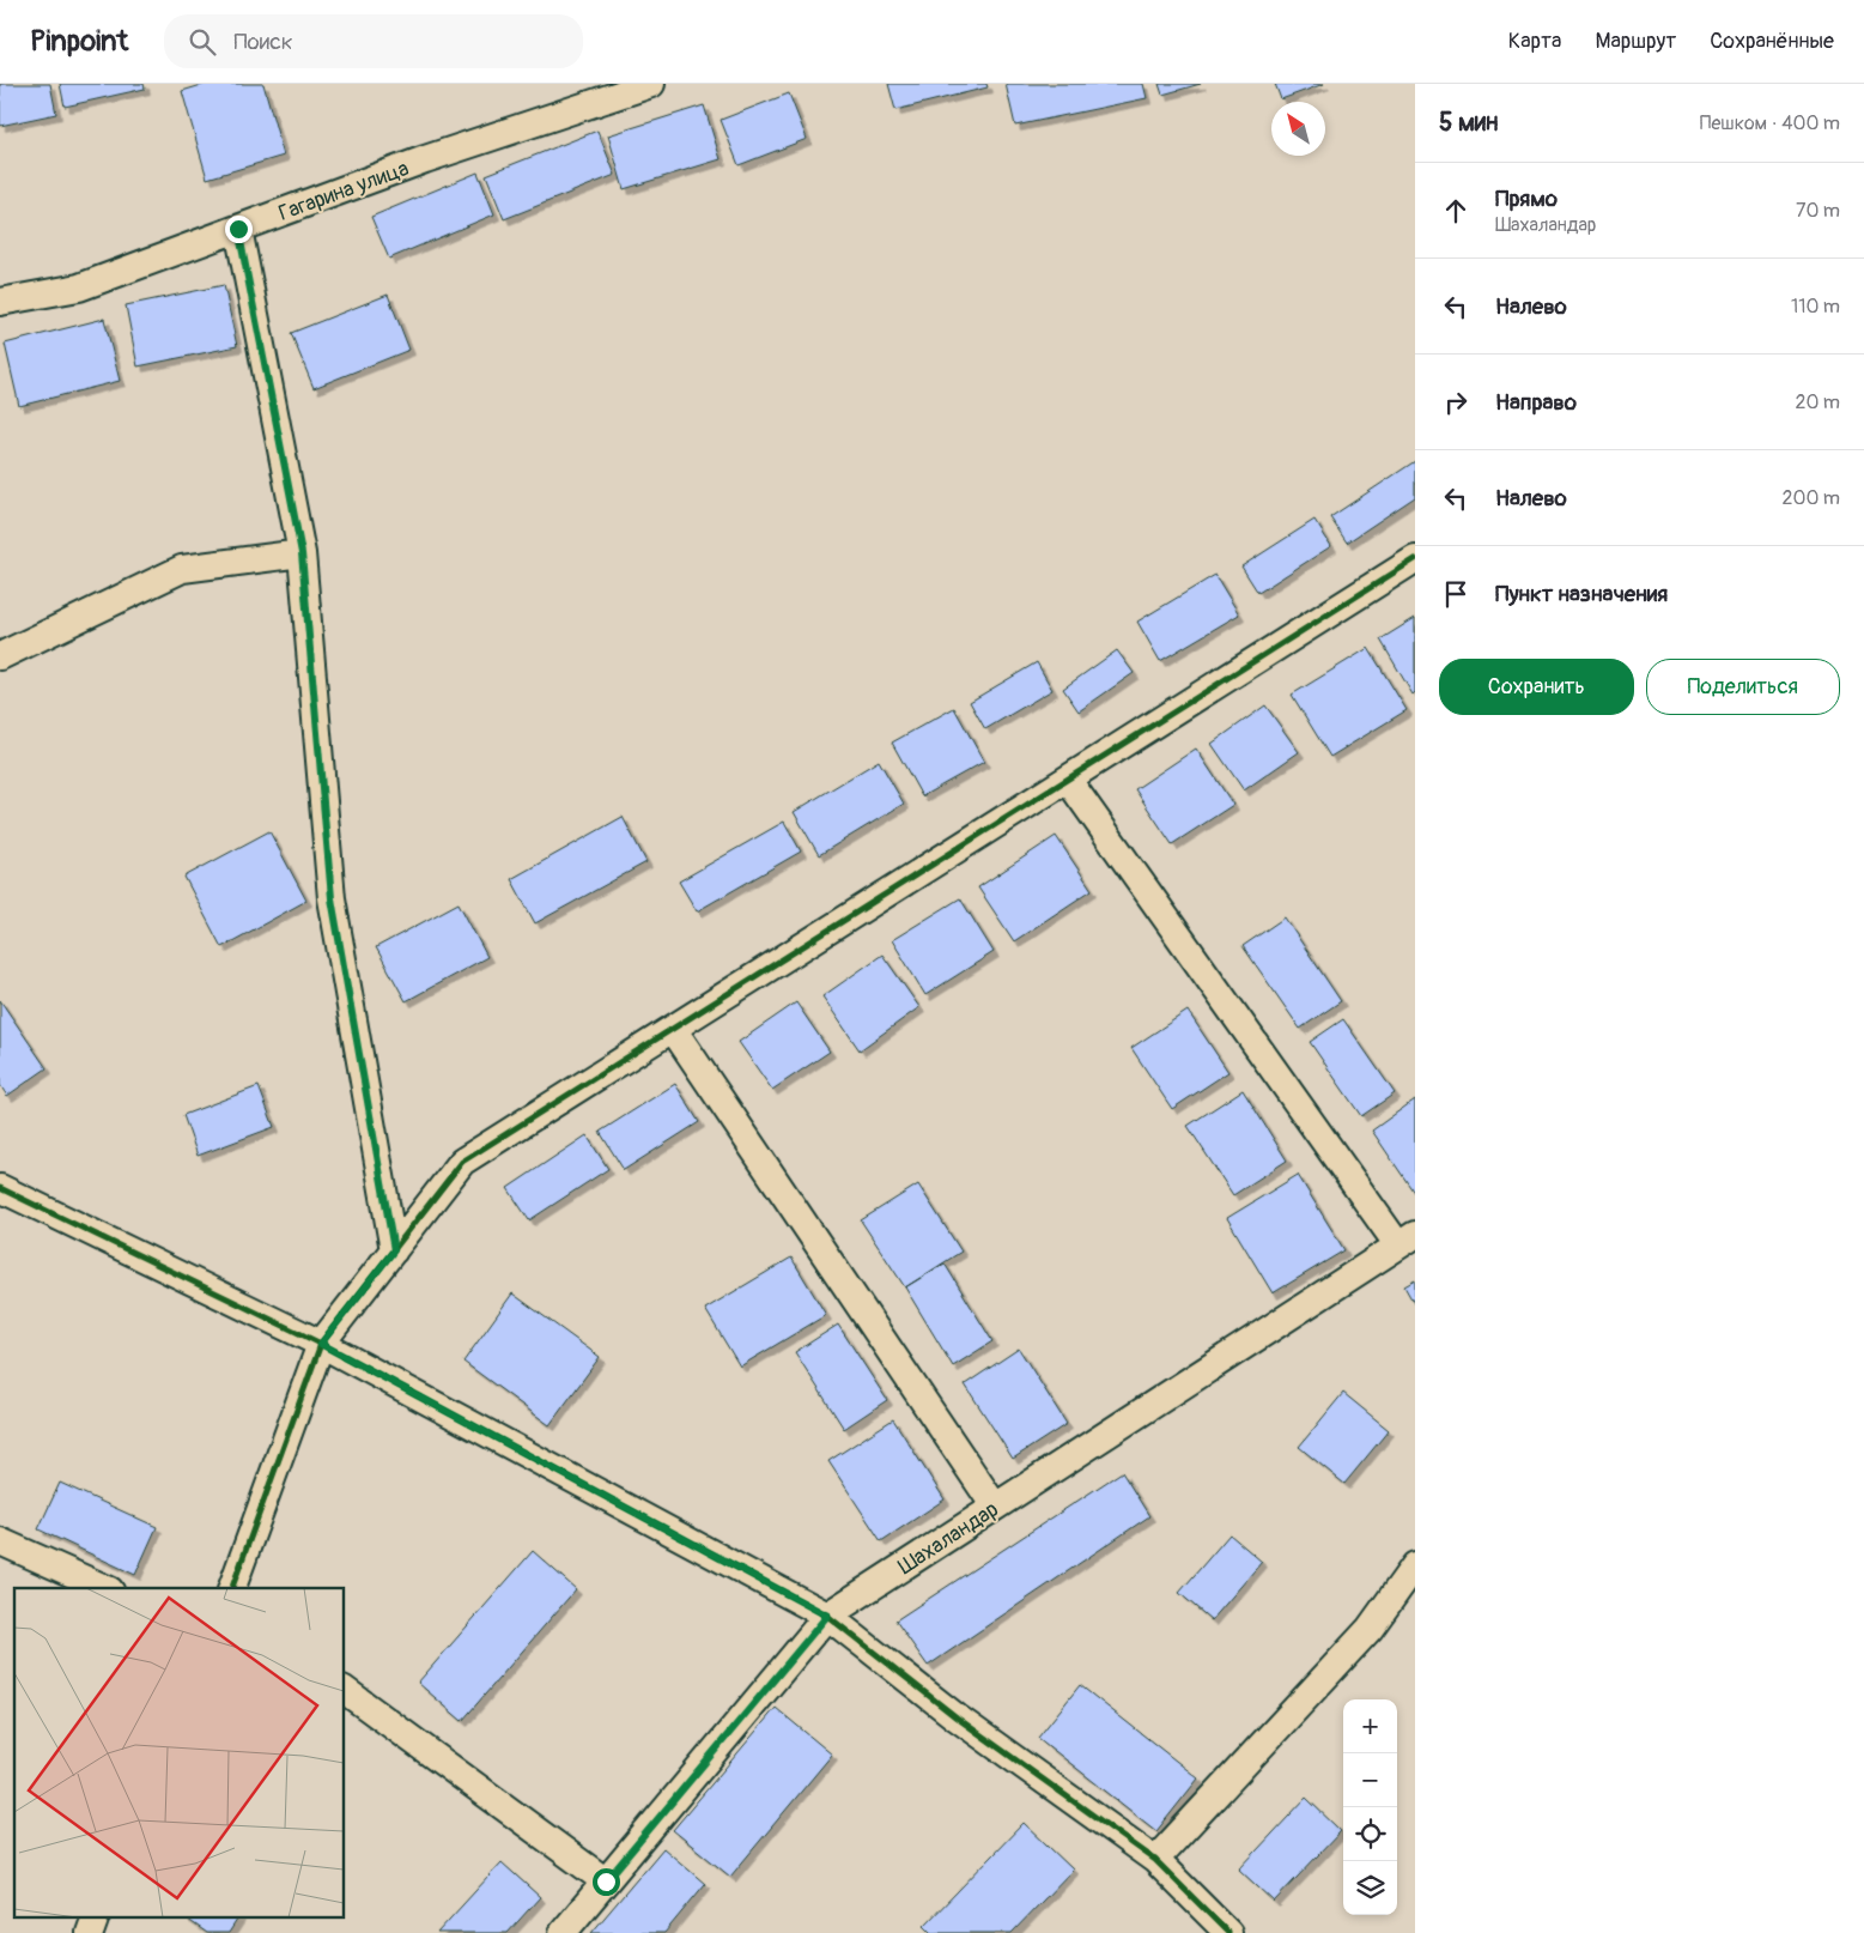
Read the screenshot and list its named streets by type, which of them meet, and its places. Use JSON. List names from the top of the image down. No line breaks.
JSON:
{"streets":{"street":["Гагарина улица","Шахаландар"]},"north":"top left","page":{"header":"Pinpoint","search":"Поиск","nav":["Карта","Маршрут","Сохранённые"],"heading":["5 мин","Пешком · 400 m"],"list":[["Прямо","Шахаландар","70 m"],["Налево","110 m"],["Направо","20 m"],["Налево","200 m"],"Пункт назначения"],"buttons":["Сохранить","Поделиться"],"map_buttons":["+","−"]}}
